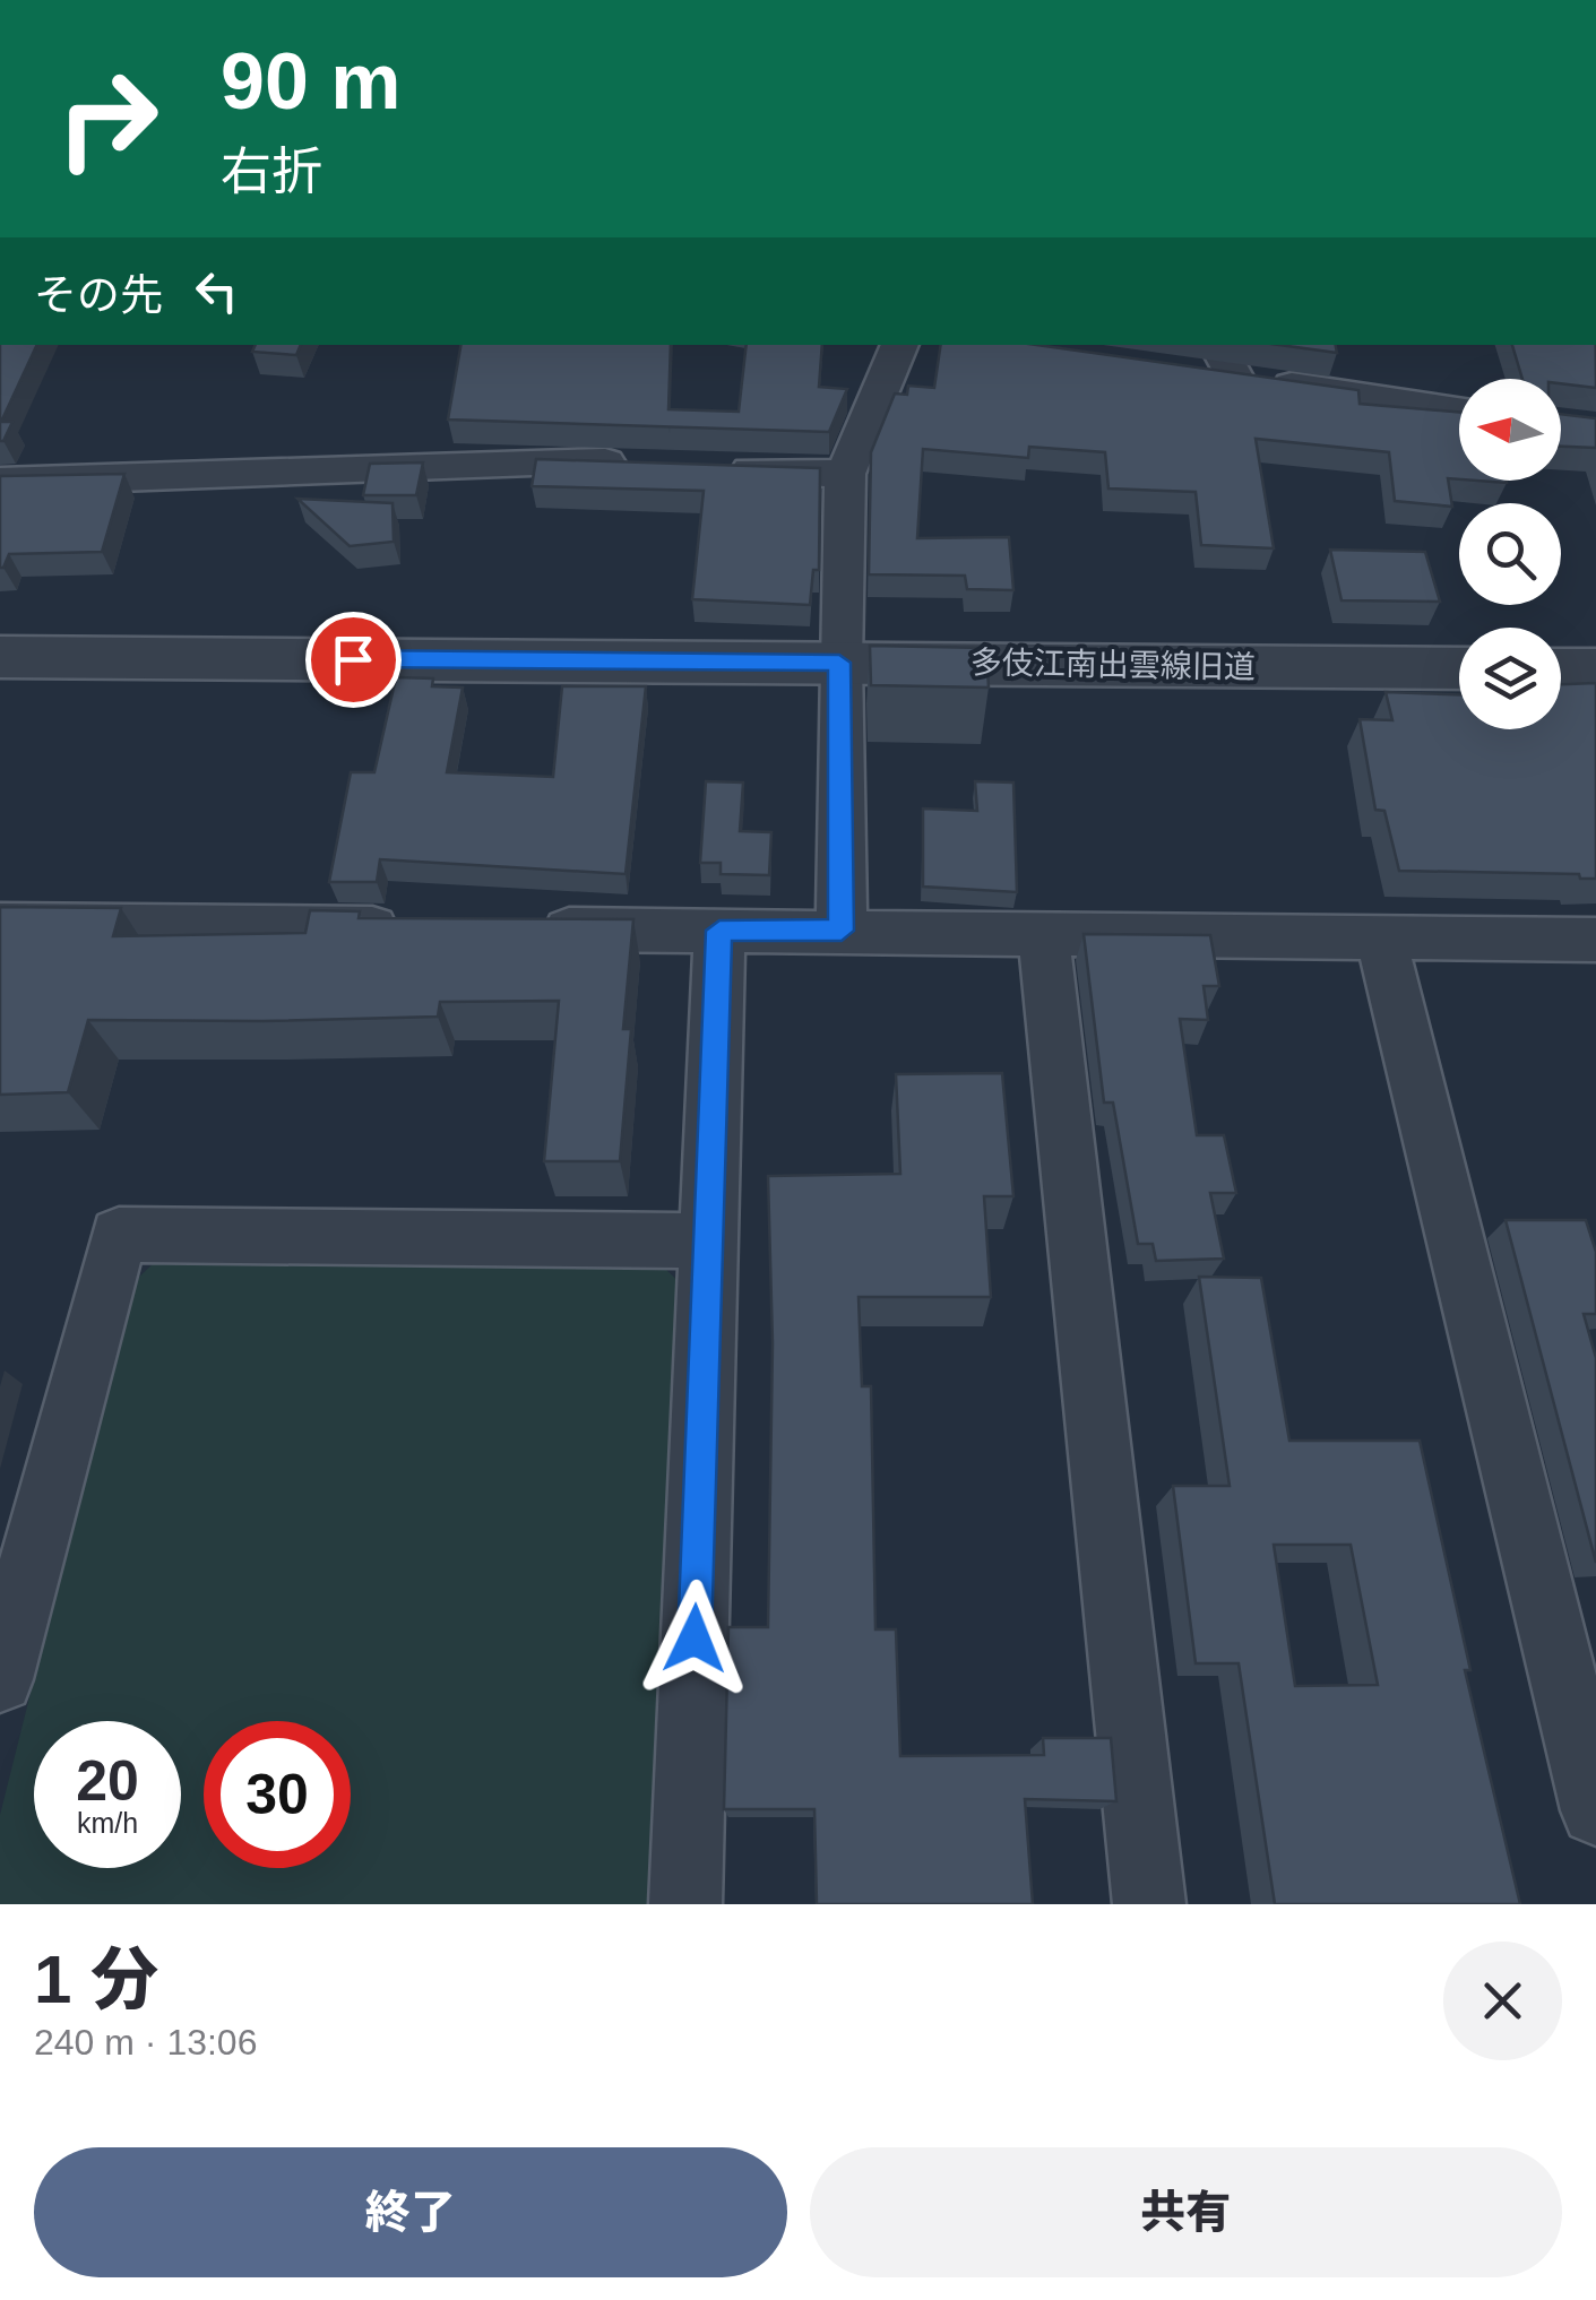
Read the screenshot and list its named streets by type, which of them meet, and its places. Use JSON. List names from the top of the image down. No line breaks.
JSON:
{"streets":{"street":["多伎江南出雲線旧道"]},"north":"left","page":{"turn":["90 m","右折"],"then":"その先","speed":"20 km/h","limit":"30","heading":["1 分","240 m · 13:06"],"buttons":["終了","共有"]}}
